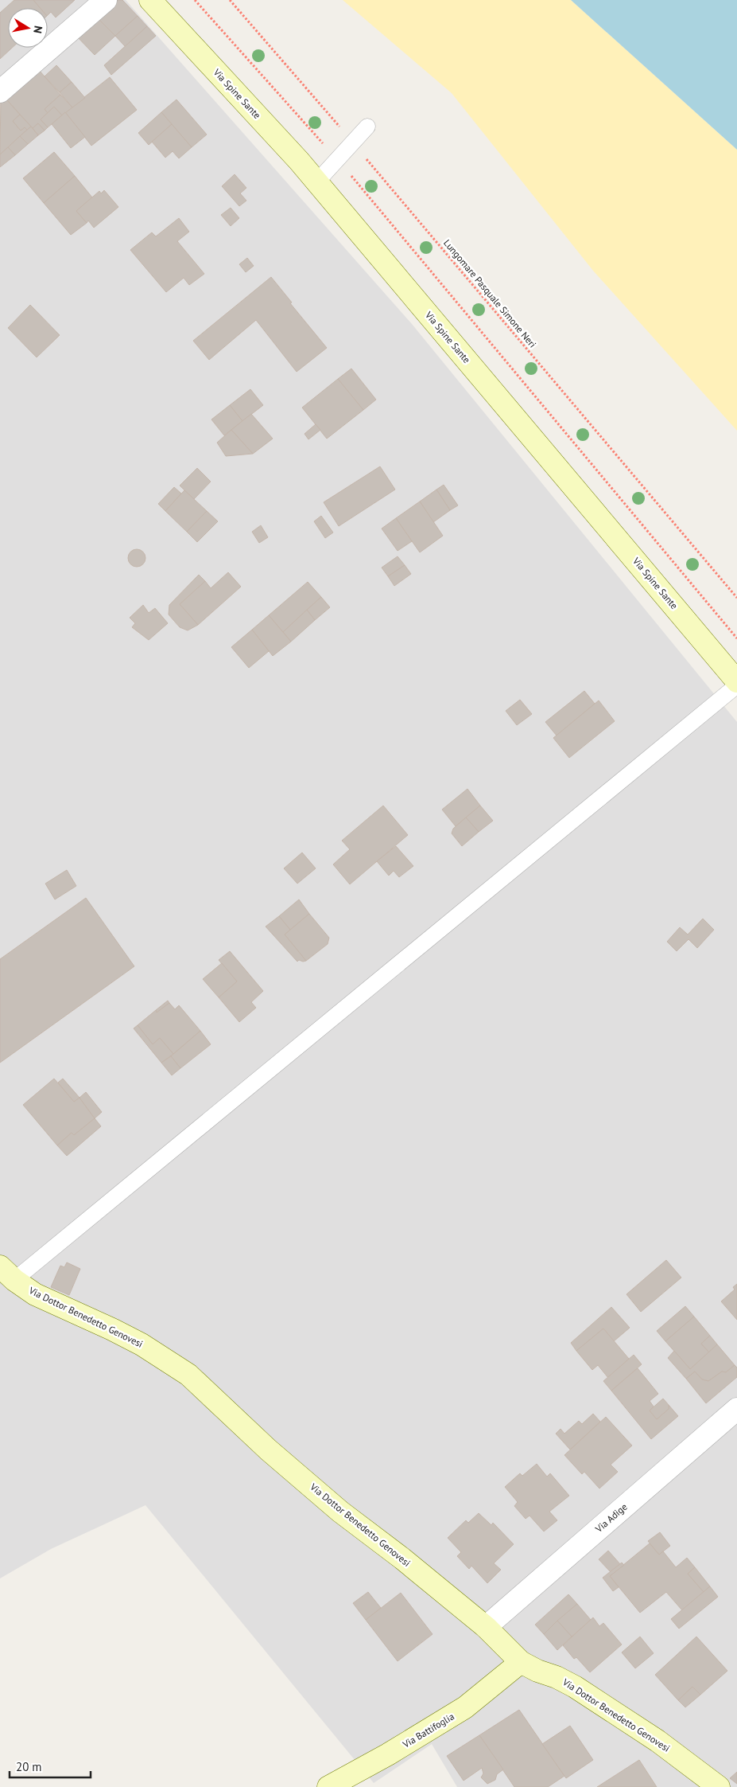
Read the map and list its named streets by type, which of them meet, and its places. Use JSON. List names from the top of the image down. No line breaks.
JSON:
{"streets":{"street":["Via Spine Sante","Via Dottor Benedetto Genovesi","Via Adige","Via Battifoglia"],"path":["Lungomare Pasquale Simone Neri"]},"crossings":[["Via Dottor Benedetto Genovesi","Via Adige"],["Via Dottor Benedetto Genovesi","Via Battifoglia"]],"scale_bar":"20 m","north":"right"}
